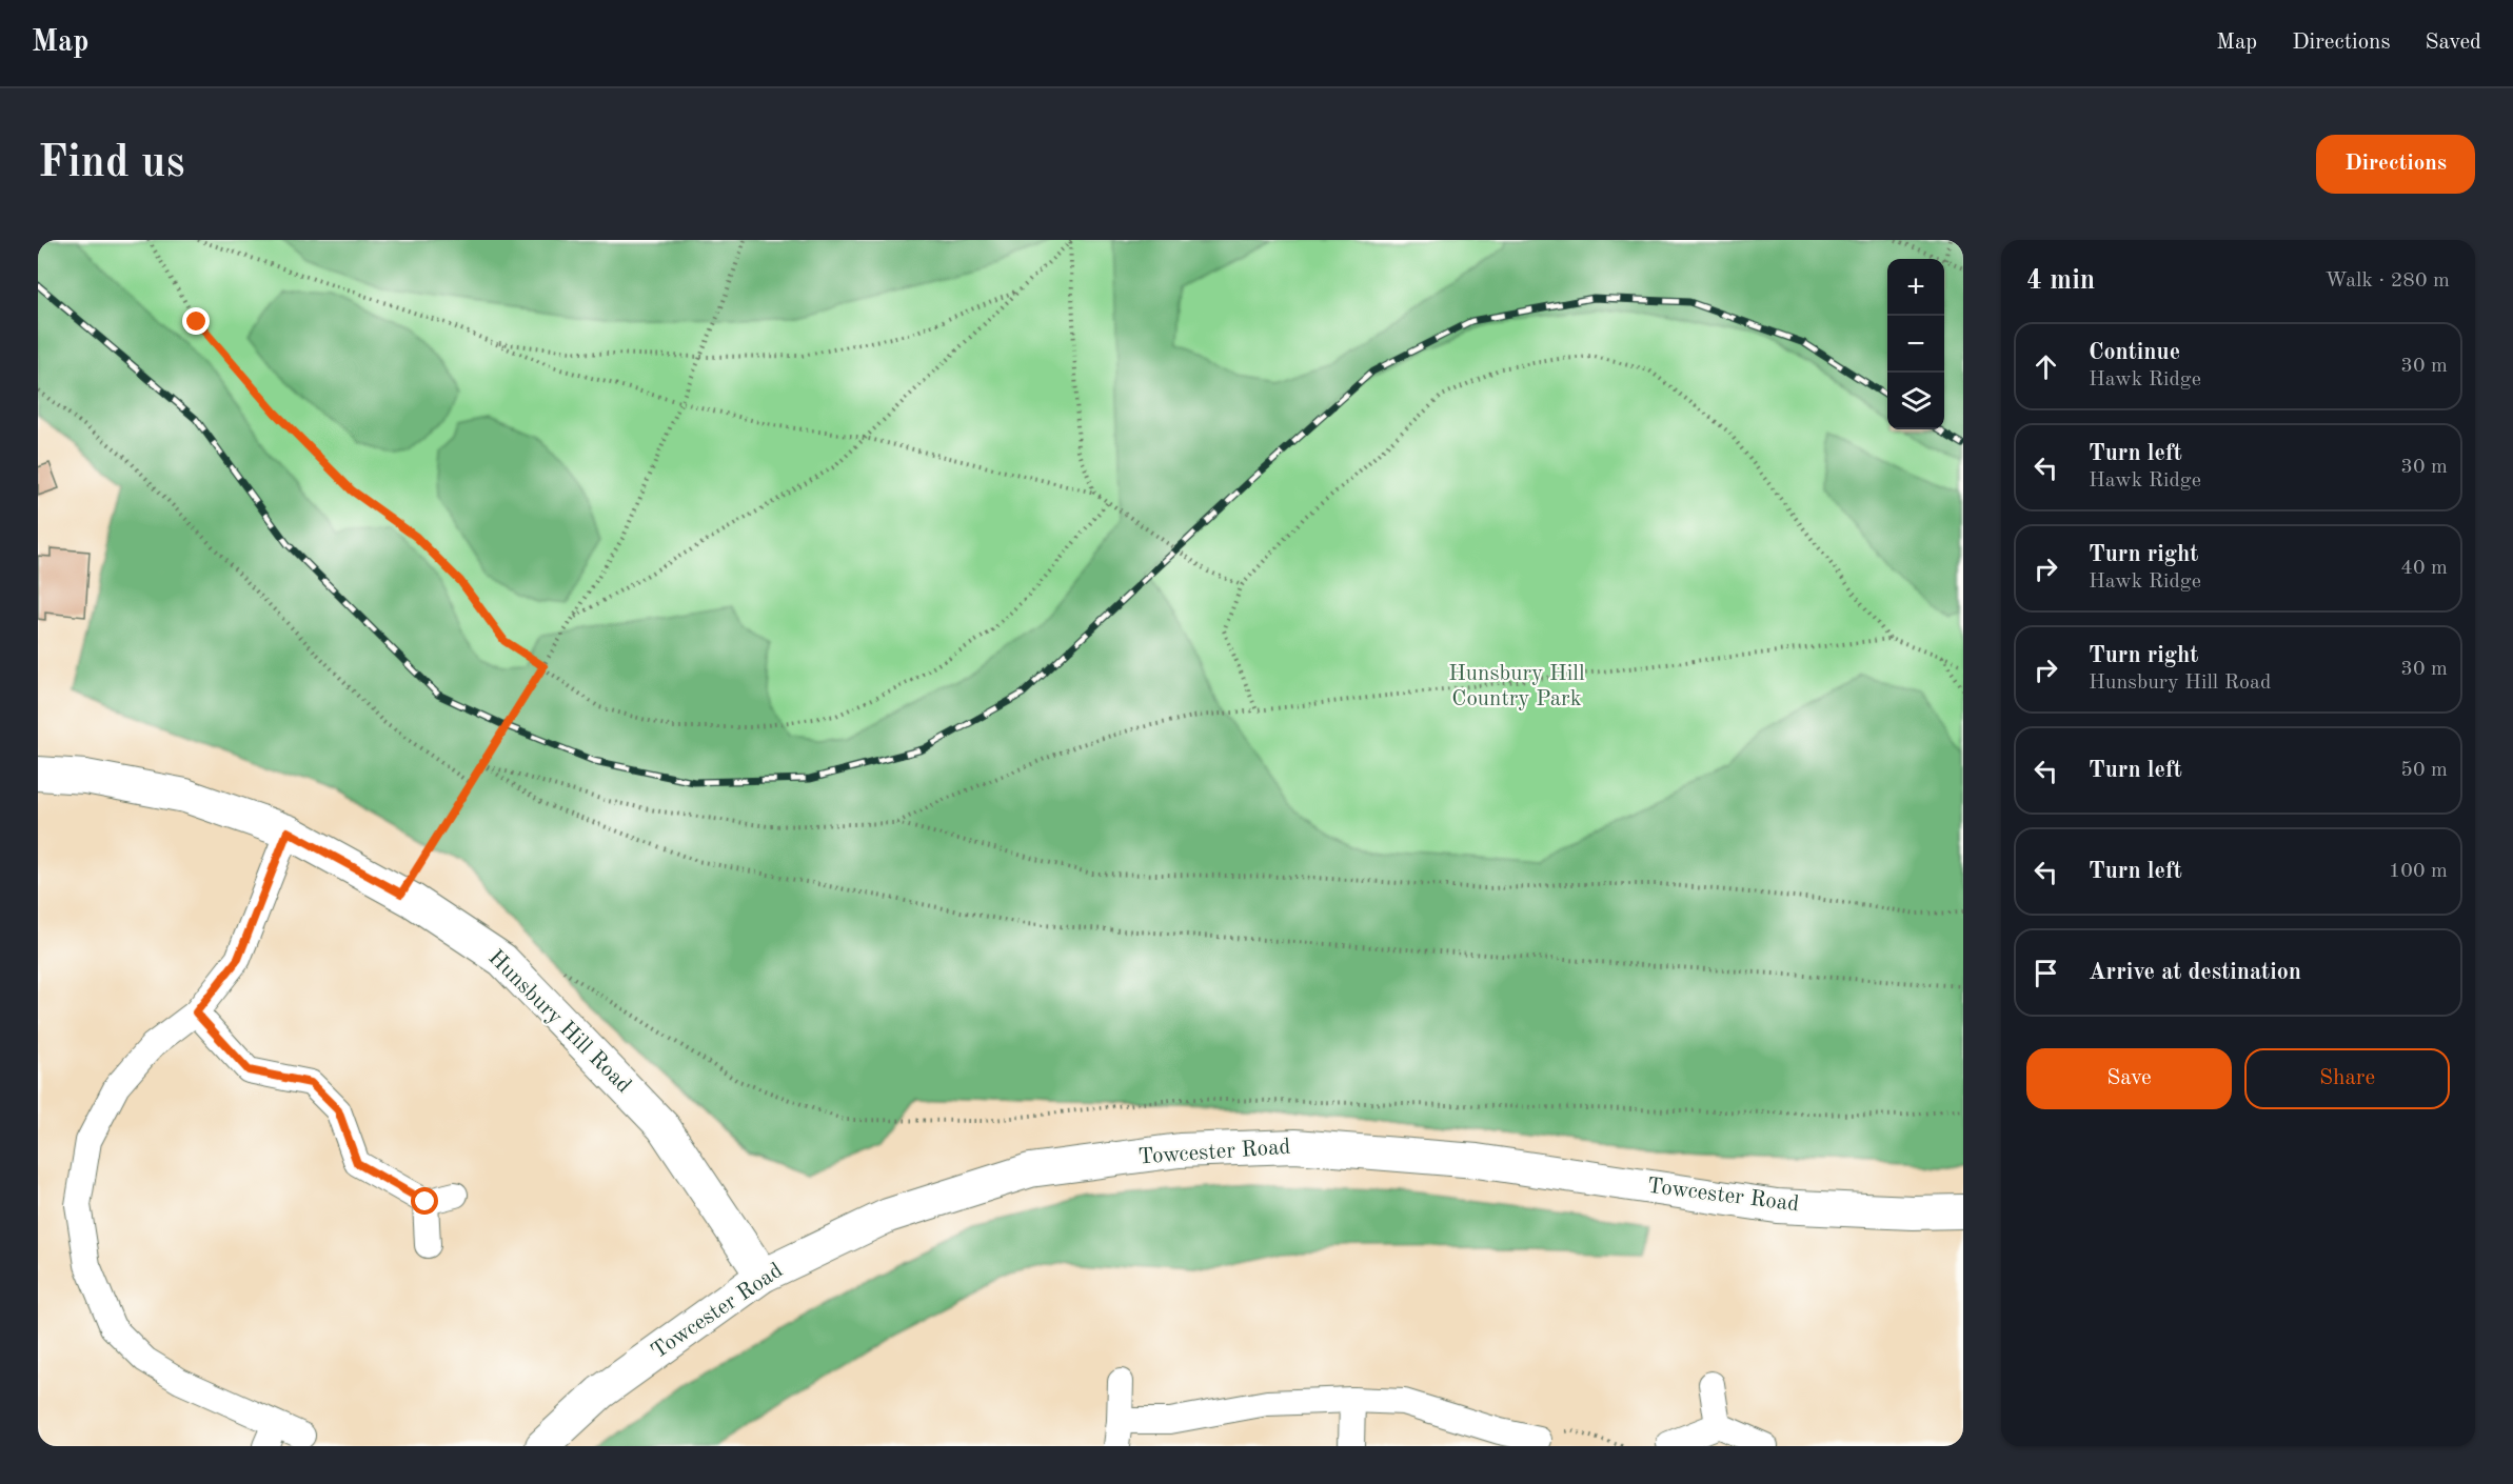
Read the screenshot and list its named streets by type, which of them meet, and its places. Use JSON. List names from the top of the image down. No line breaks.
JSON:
{"streets":{"street":["Hunsbury Hill Road","Towcester Road"]},"crossings":[["Hunsbury Hill Road","Towcester Road"]],"parks":["Hunsbury Hill Country Park"],"page":{"header":"Map","nav":["Map","Directions","Saved"],"buttons":["Directions",["Save","Share"]],"title":"Find us","heading":["4 min","Walk · 280 m"],"map_buttons":["+","−"],"list":[["Continue","Hawk Ridge","30 m"],["Turn left","Hawk Ridge","30 m"],["Turn right","Hawk Ridge","40 m"],["Turn right","Hunsbury Hill Road","30 m"],["Turn left","50 m"],["Turn left","100 m"],"Arrive at destination"]}}
